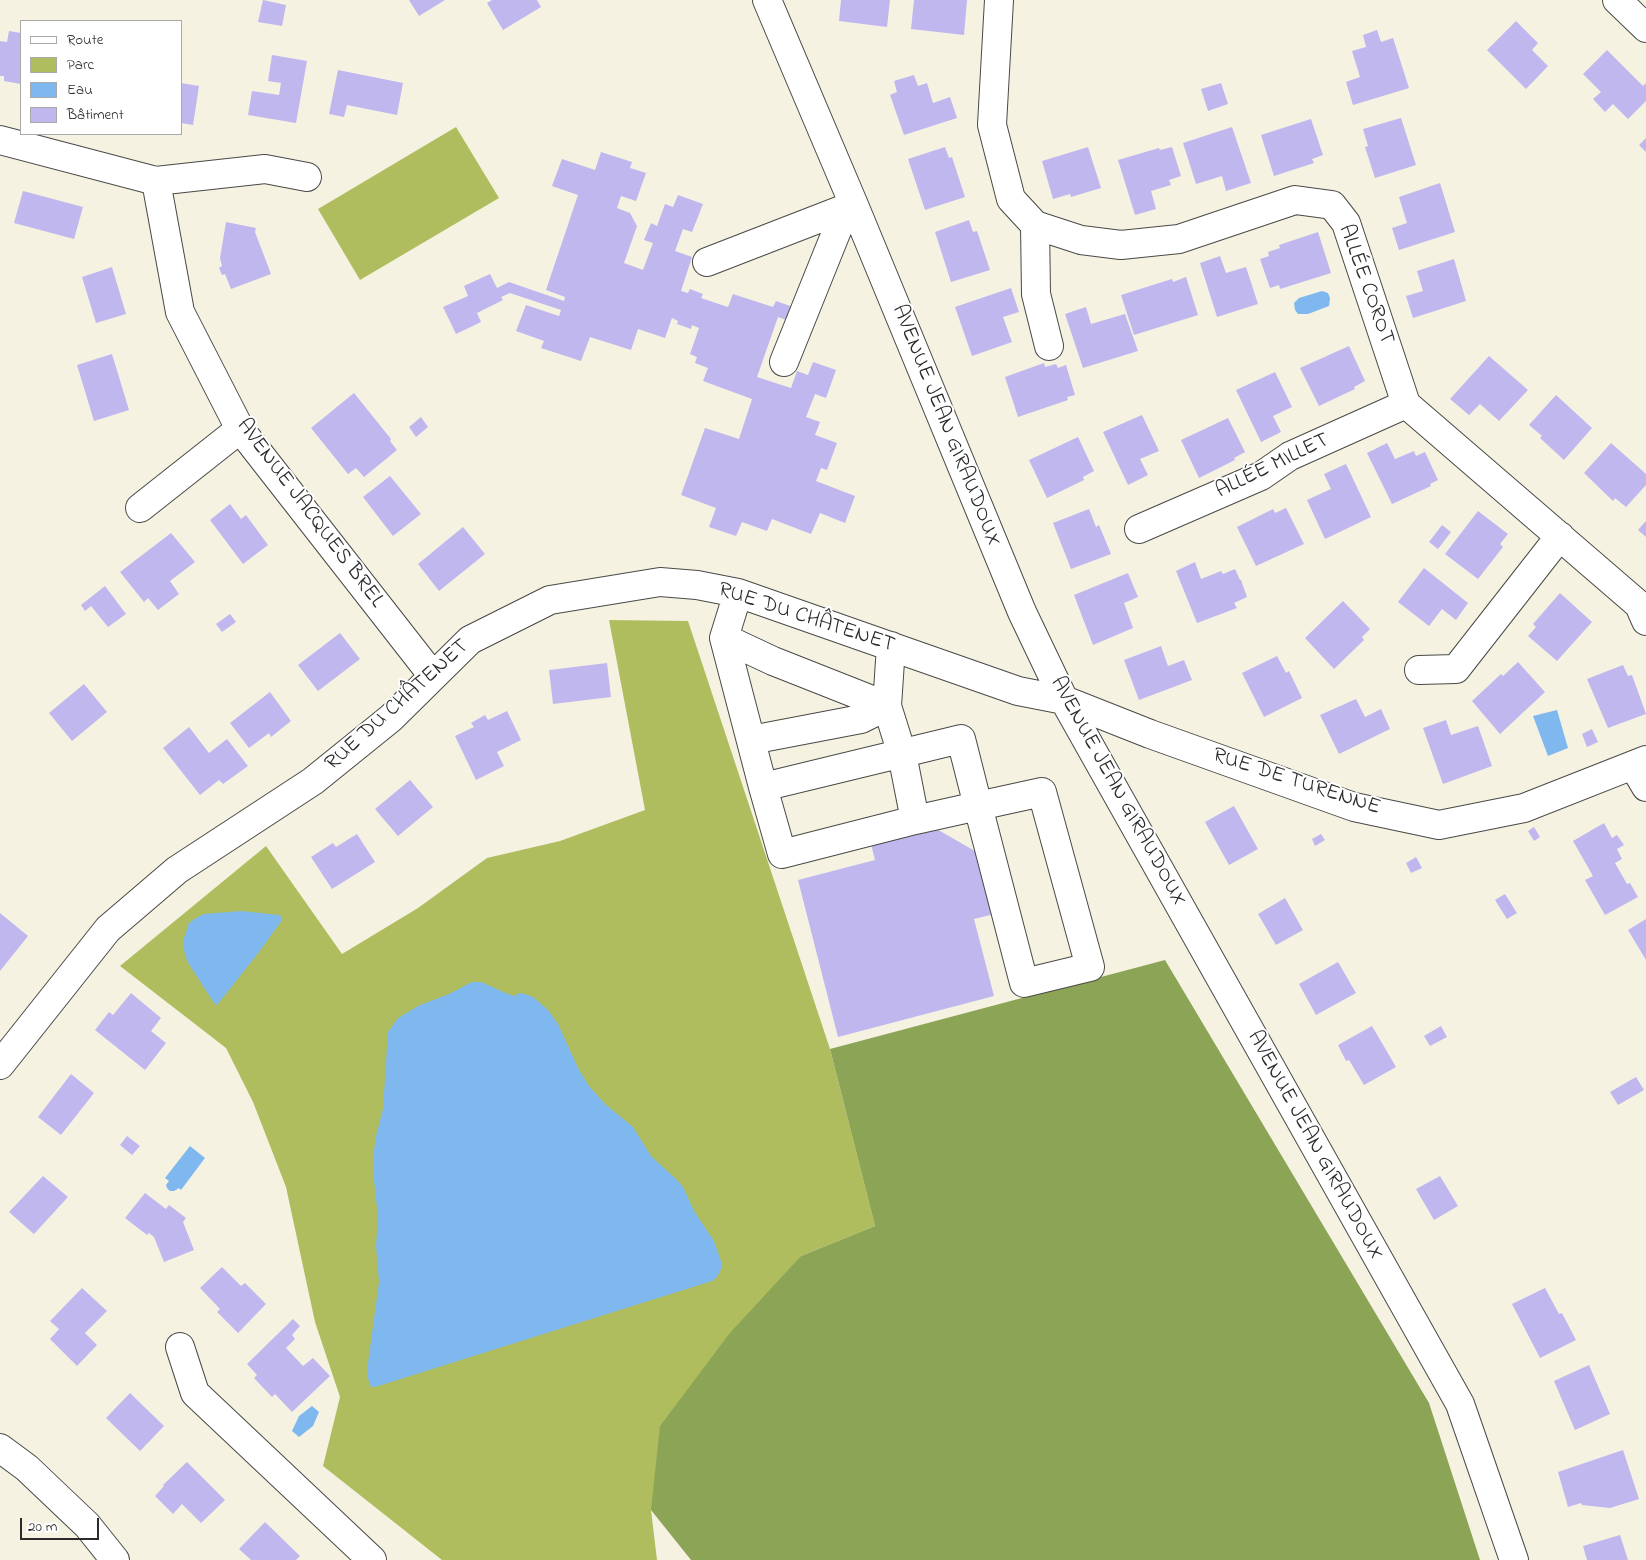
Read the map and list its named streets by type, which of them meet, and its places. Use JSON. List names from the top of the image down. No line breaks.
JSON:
{"streets":{"street":["ALLÉE COROT","AVENUE JEAN GIRAUDOUX","ALLÉE MILLET","AVENUE JACQUES BREL","RUE DU CHÂTENET","RUE DE TURENNE"]},"crossings":[["ALLÉE COROT","ALLÉE MILLET"],["AVENUE JEAN GIRAUDOUX","RUE DU CHÂTENET"],["AVENUE JEAN GIRAUDOUX","RUE DE TURENNE"],["AVENUE JACQUES BREL","RUE DU CHÂTENET"],["RUE DU CHÂTENET","RUE DE TURENNE"]],"legend":["Route","Parc","Eau","Bâtiment"],"scale_bar":"20 m"}
